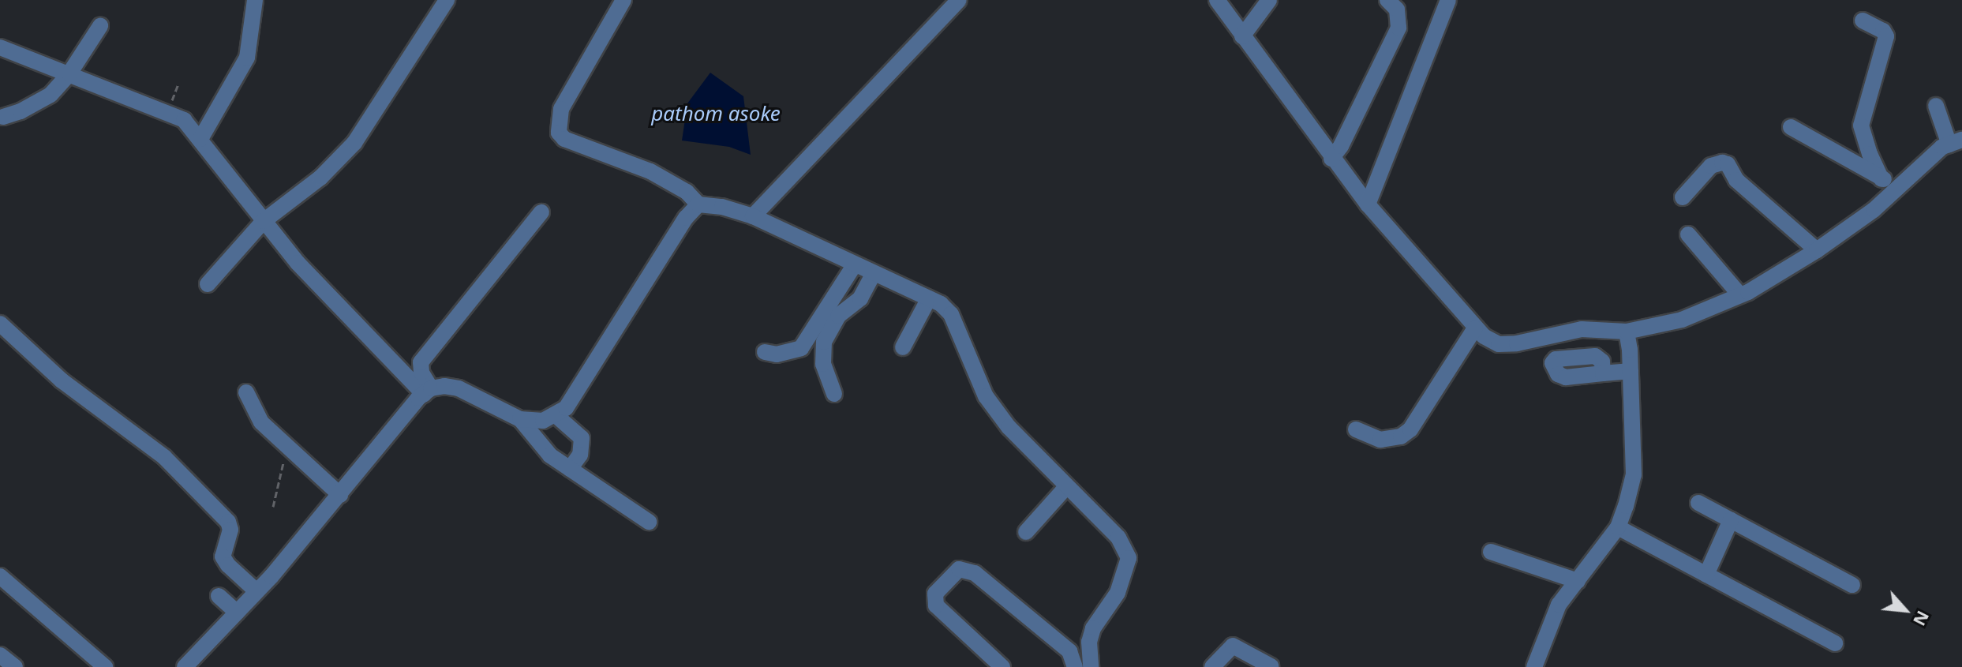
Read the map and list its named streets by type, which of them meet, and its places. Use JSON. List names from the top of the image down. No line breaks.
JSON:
{"water":["pathom asoke"],"north":"bottom right"}
